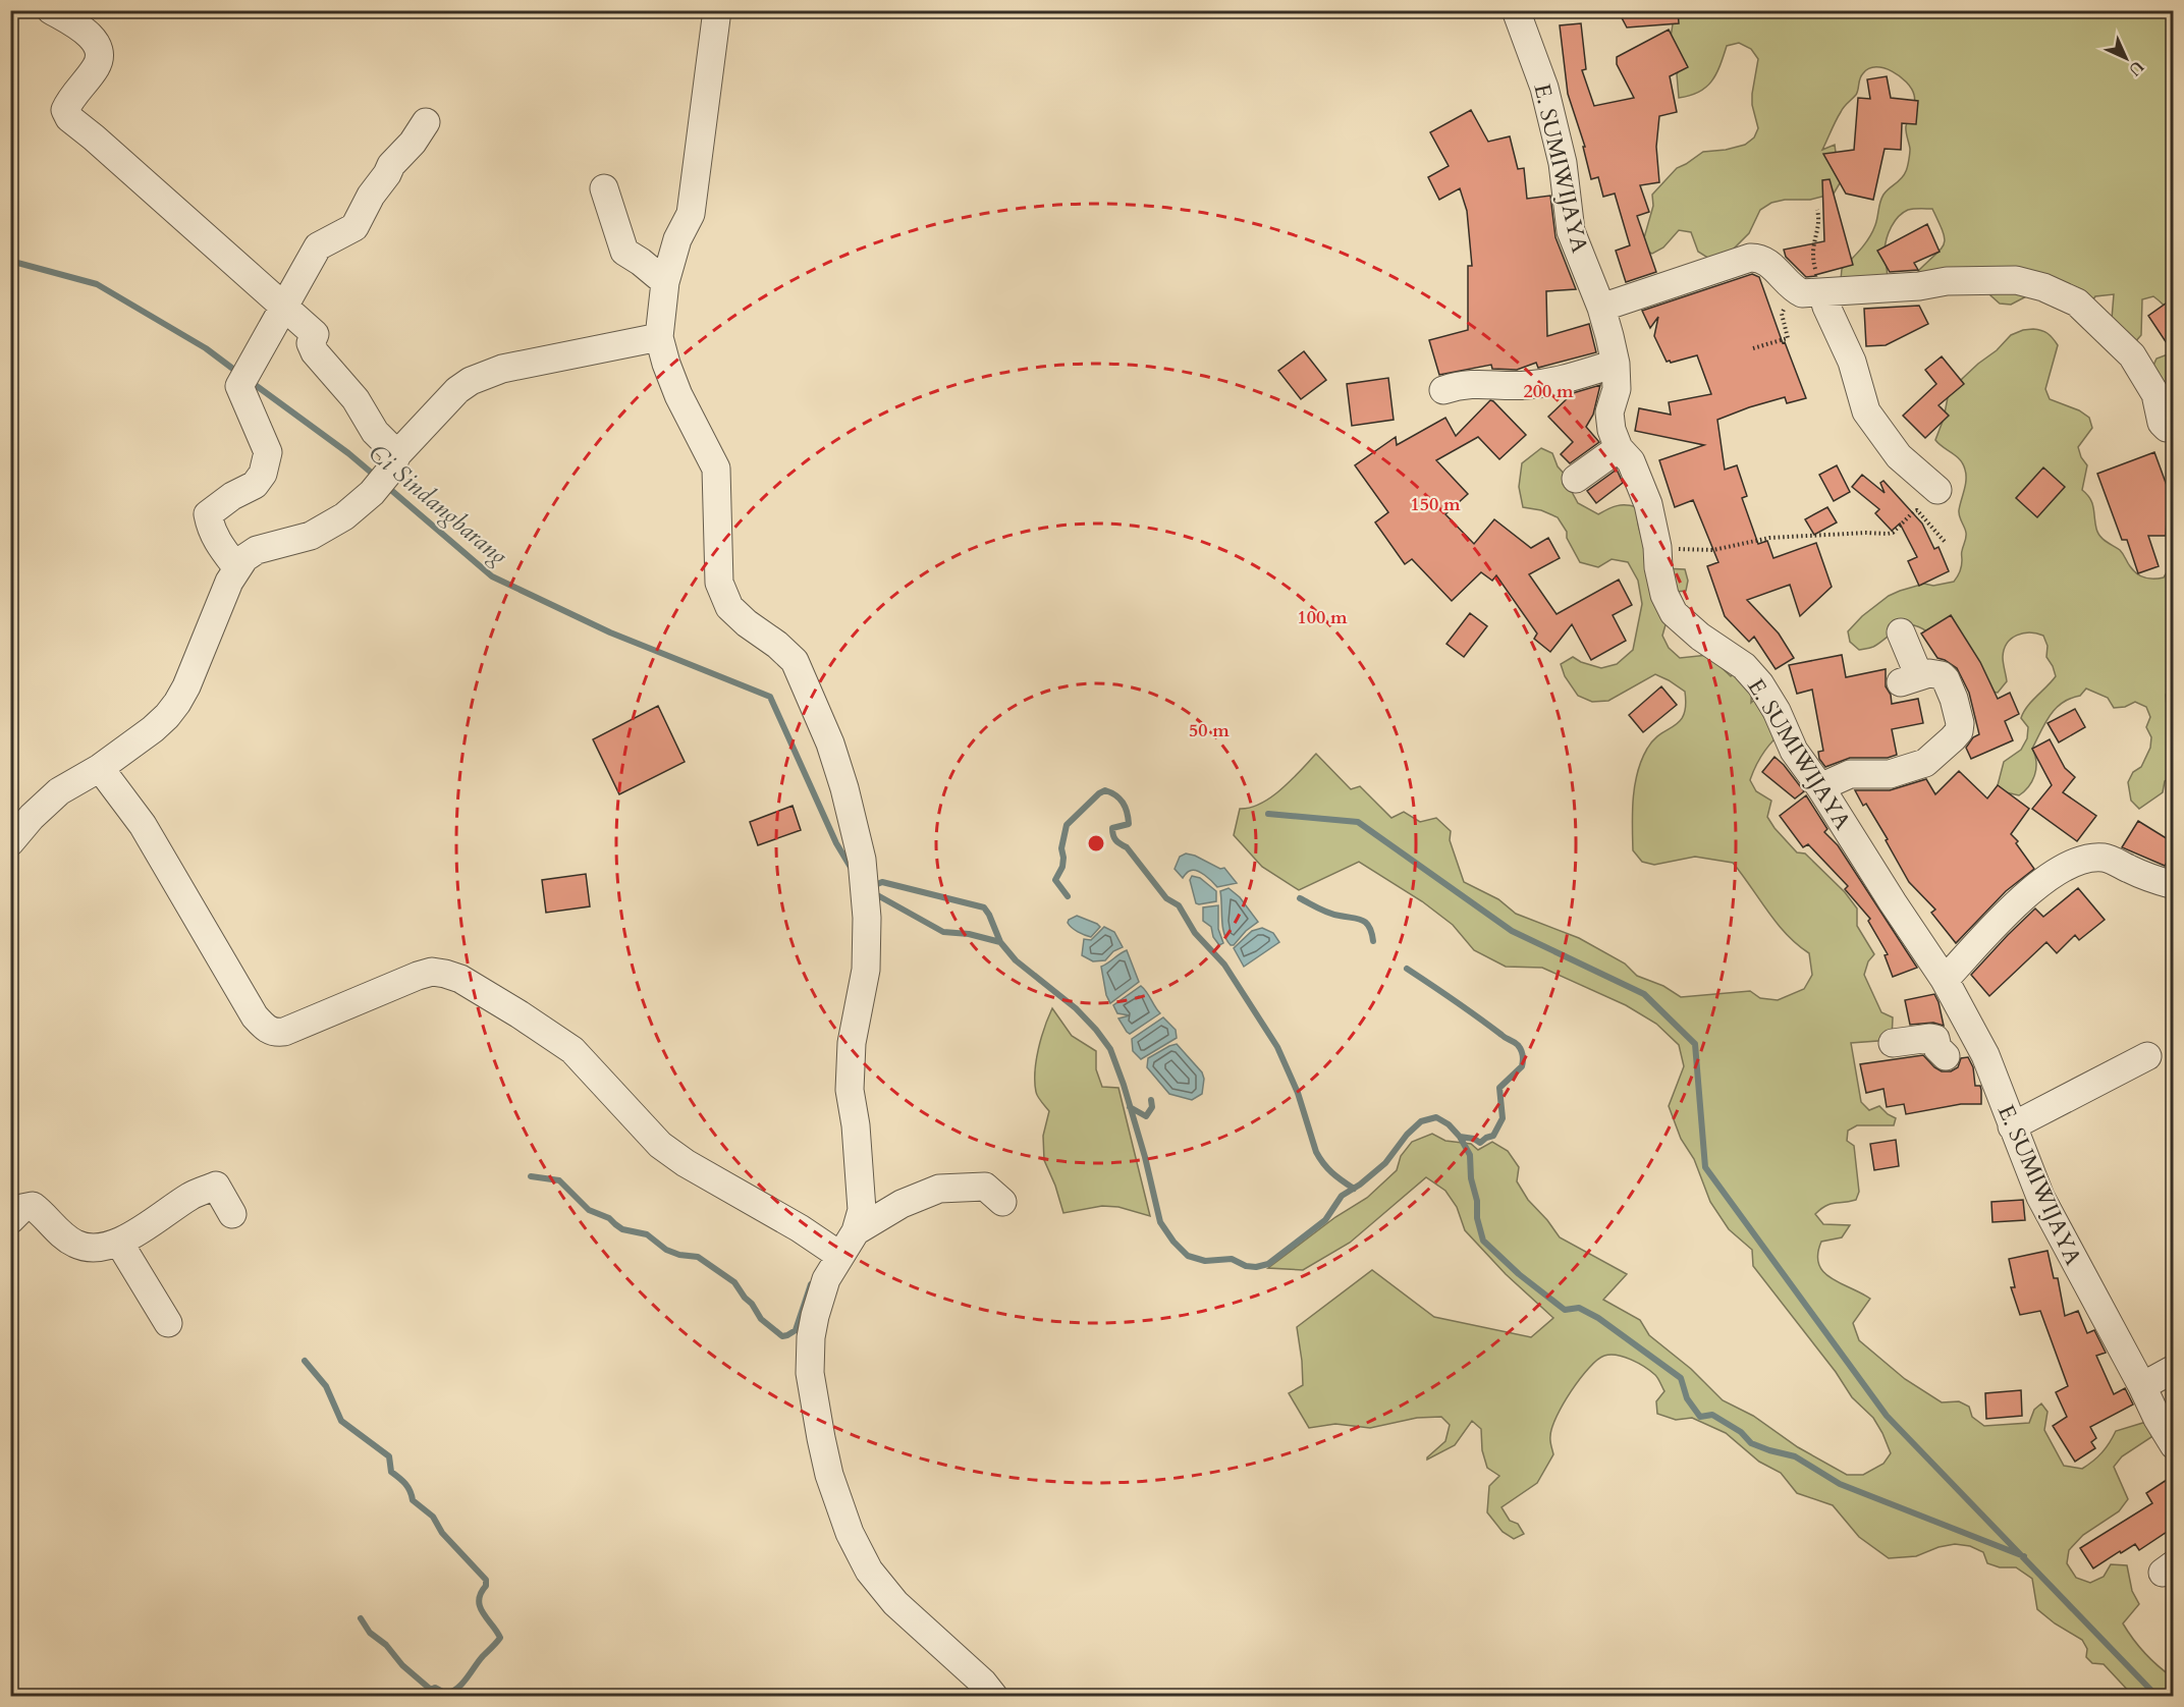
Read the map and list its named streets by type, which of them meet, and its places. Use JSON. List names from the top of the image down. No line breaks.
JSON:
{"streets":{"street":["E. SUMIWIJAYA"]},"water":["Ci Sindangbarang"],"north":"bottom right","rings":["200 m","150 m","100 m","50 m"]}
